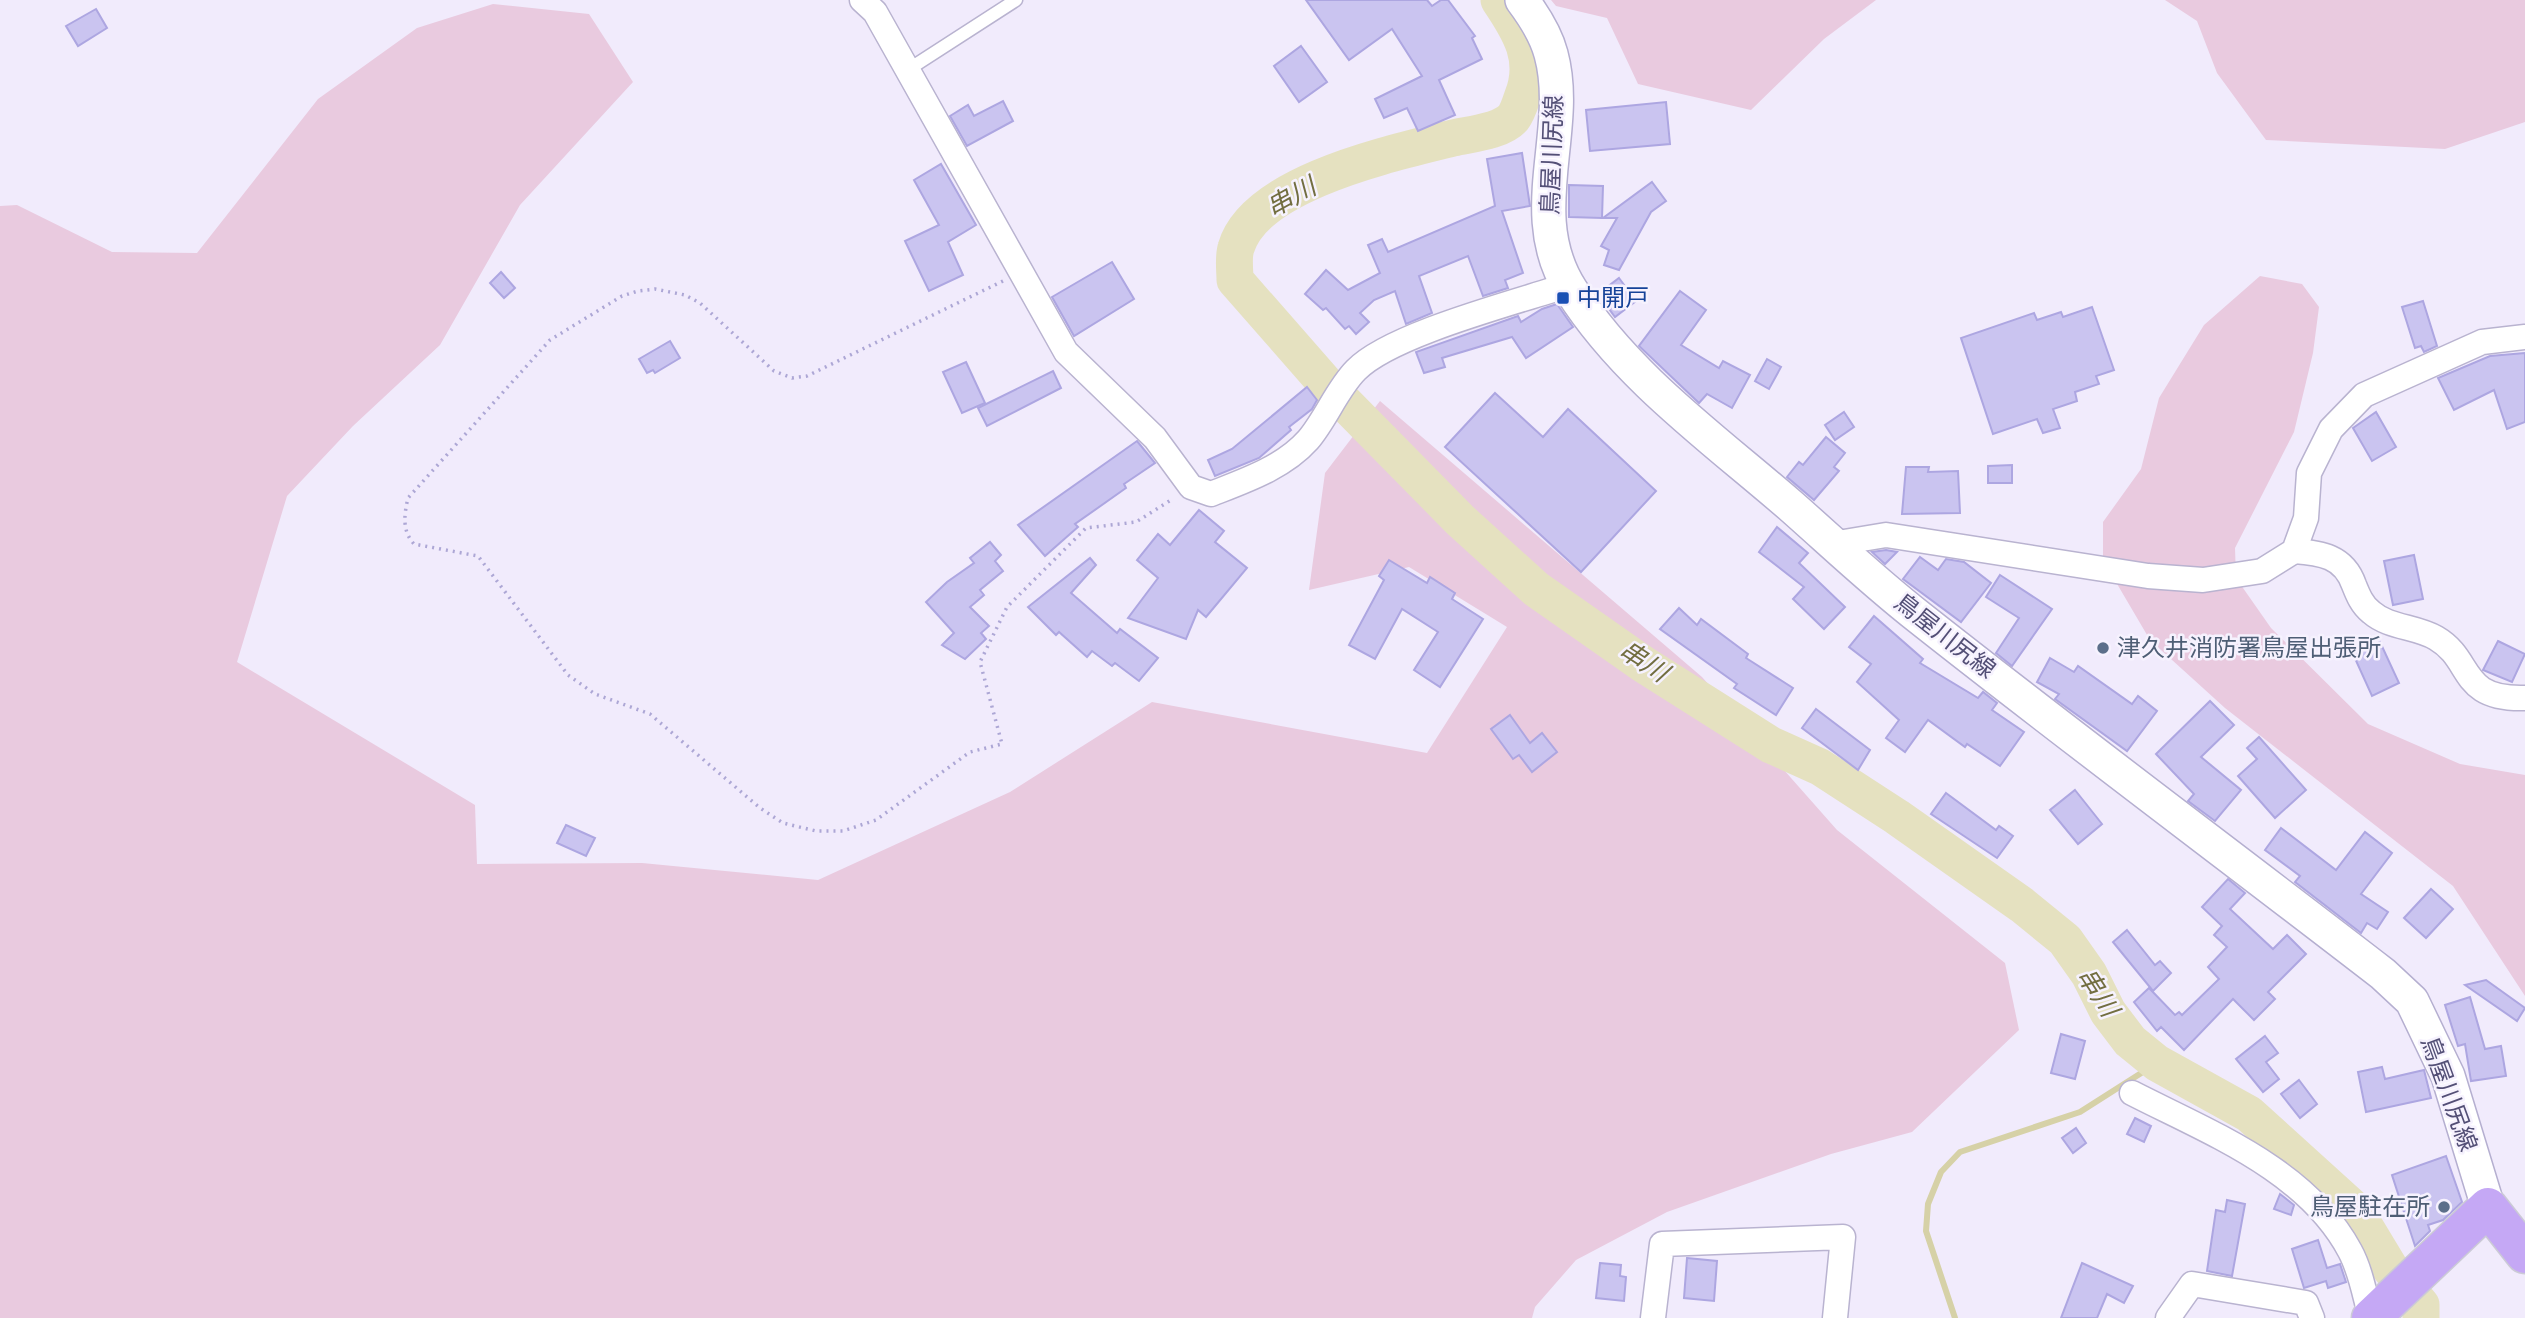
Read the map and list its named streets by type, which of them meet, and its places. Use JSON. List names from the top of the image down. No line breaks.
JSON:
{"streets":{"main road":["鳥屋川尻線"]},"water":["串川"],"places":{"transit":["中開戸"],"other":["津久井消防署鳥屋出張所","鳥屋駐在所"]}}
